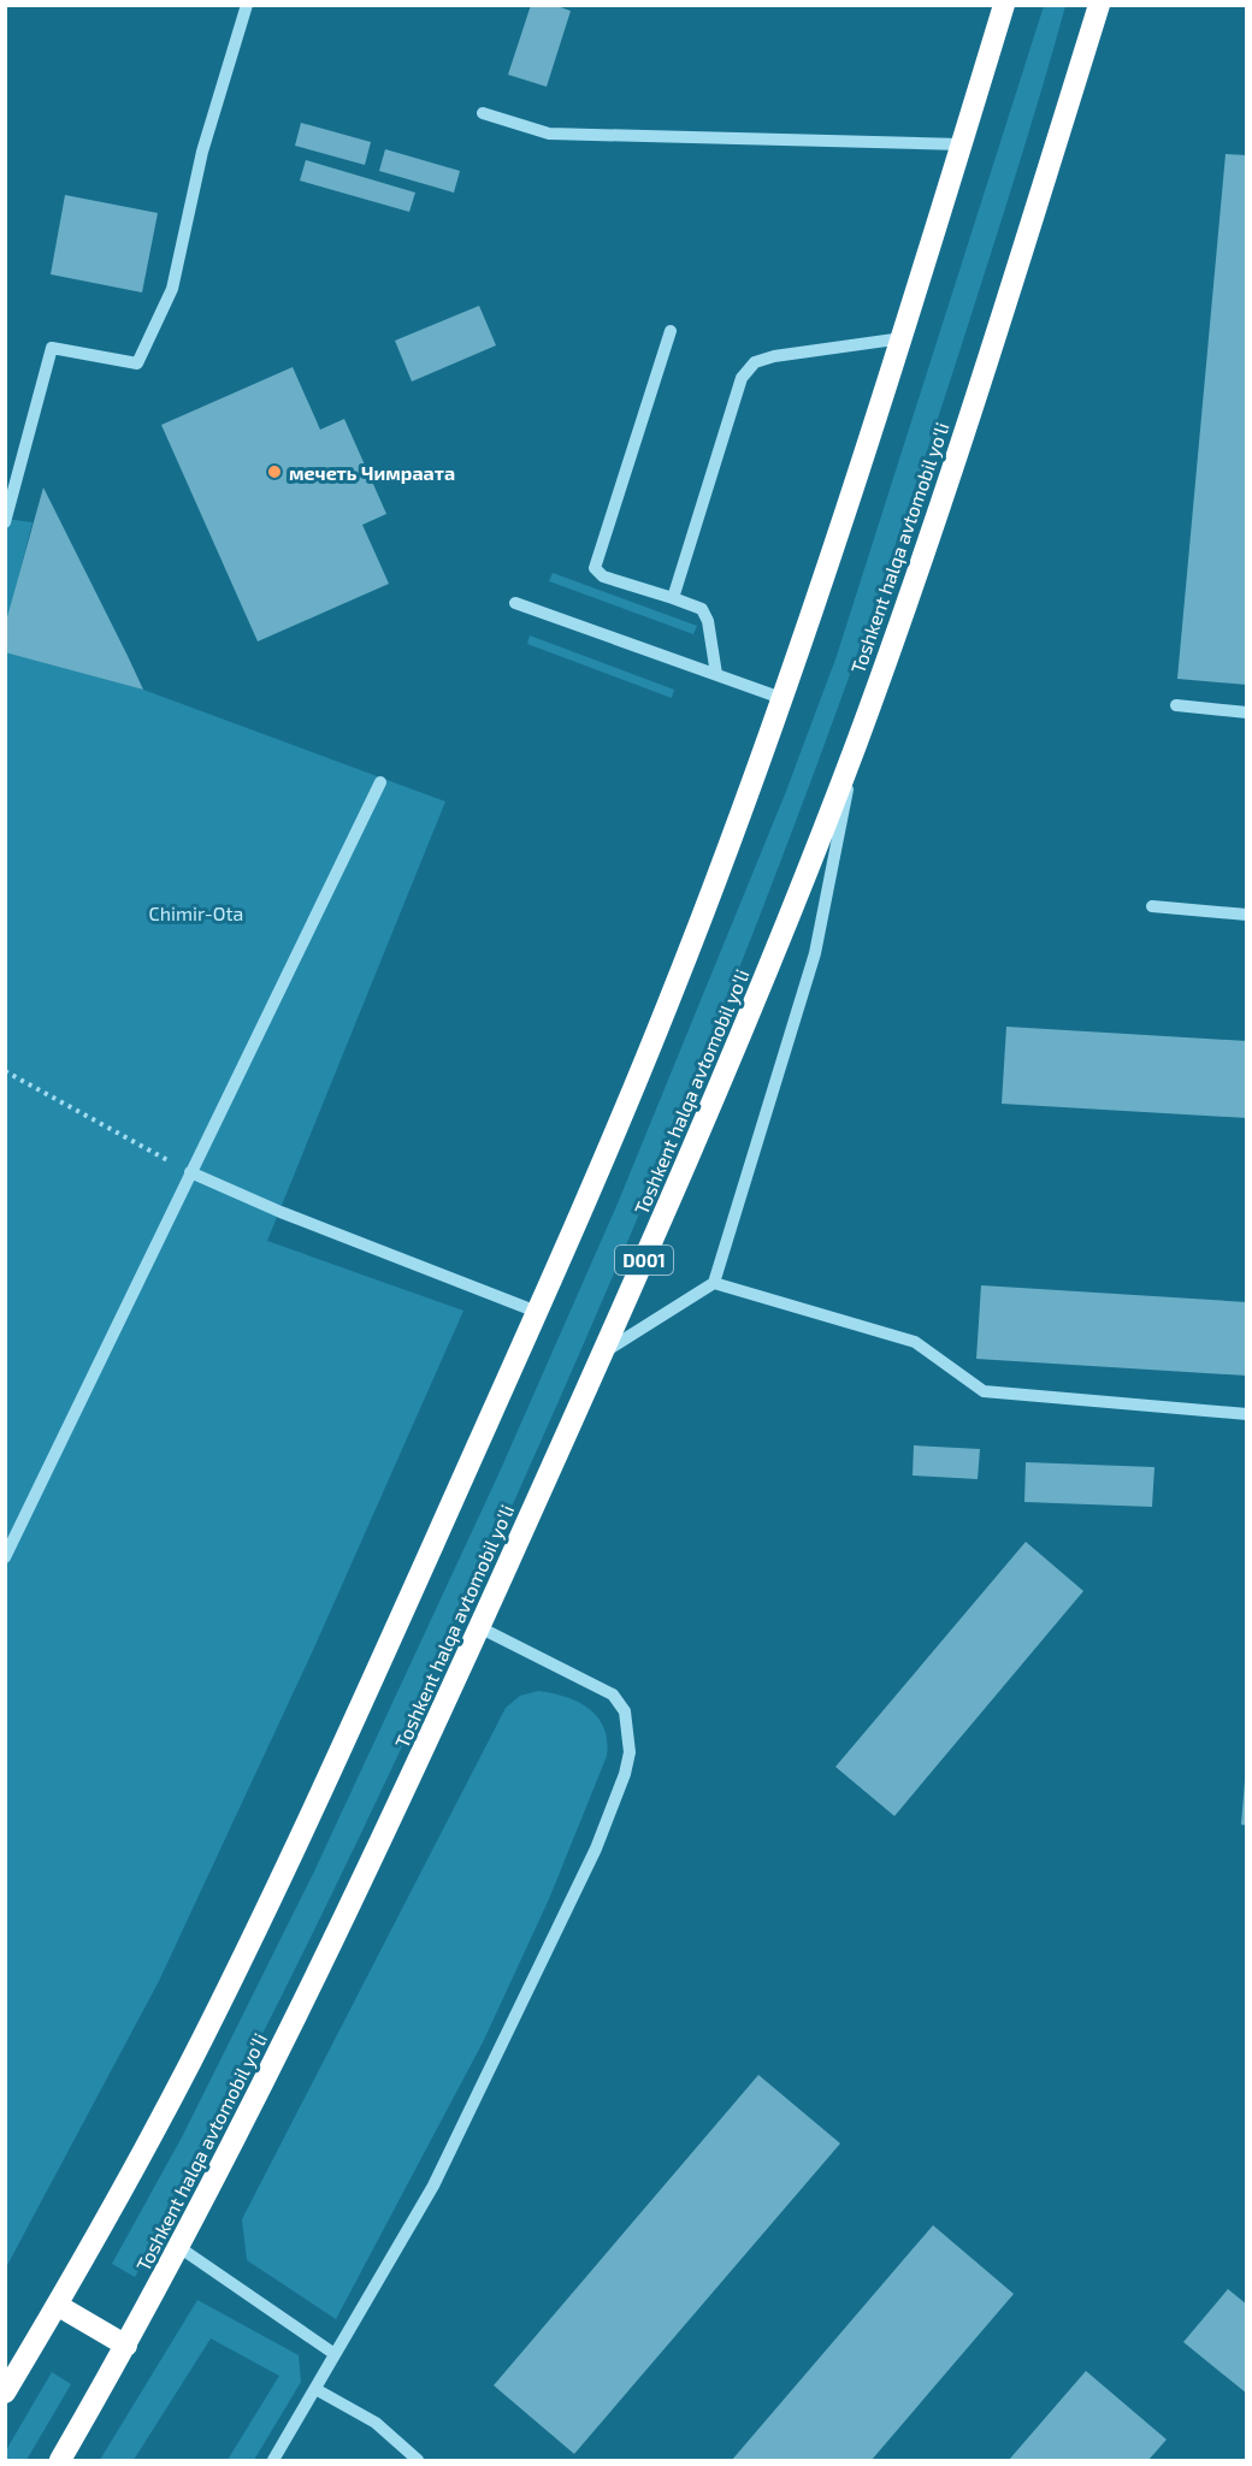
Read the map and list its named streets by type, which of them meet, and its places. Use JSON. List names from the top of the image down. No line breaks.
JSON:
{"streets":{"highway":["Toshkent halqa avtomobil yo'li","D001"]},"parks":["Chimir-Ota"],"places":["мечеть Чимраата"]}
